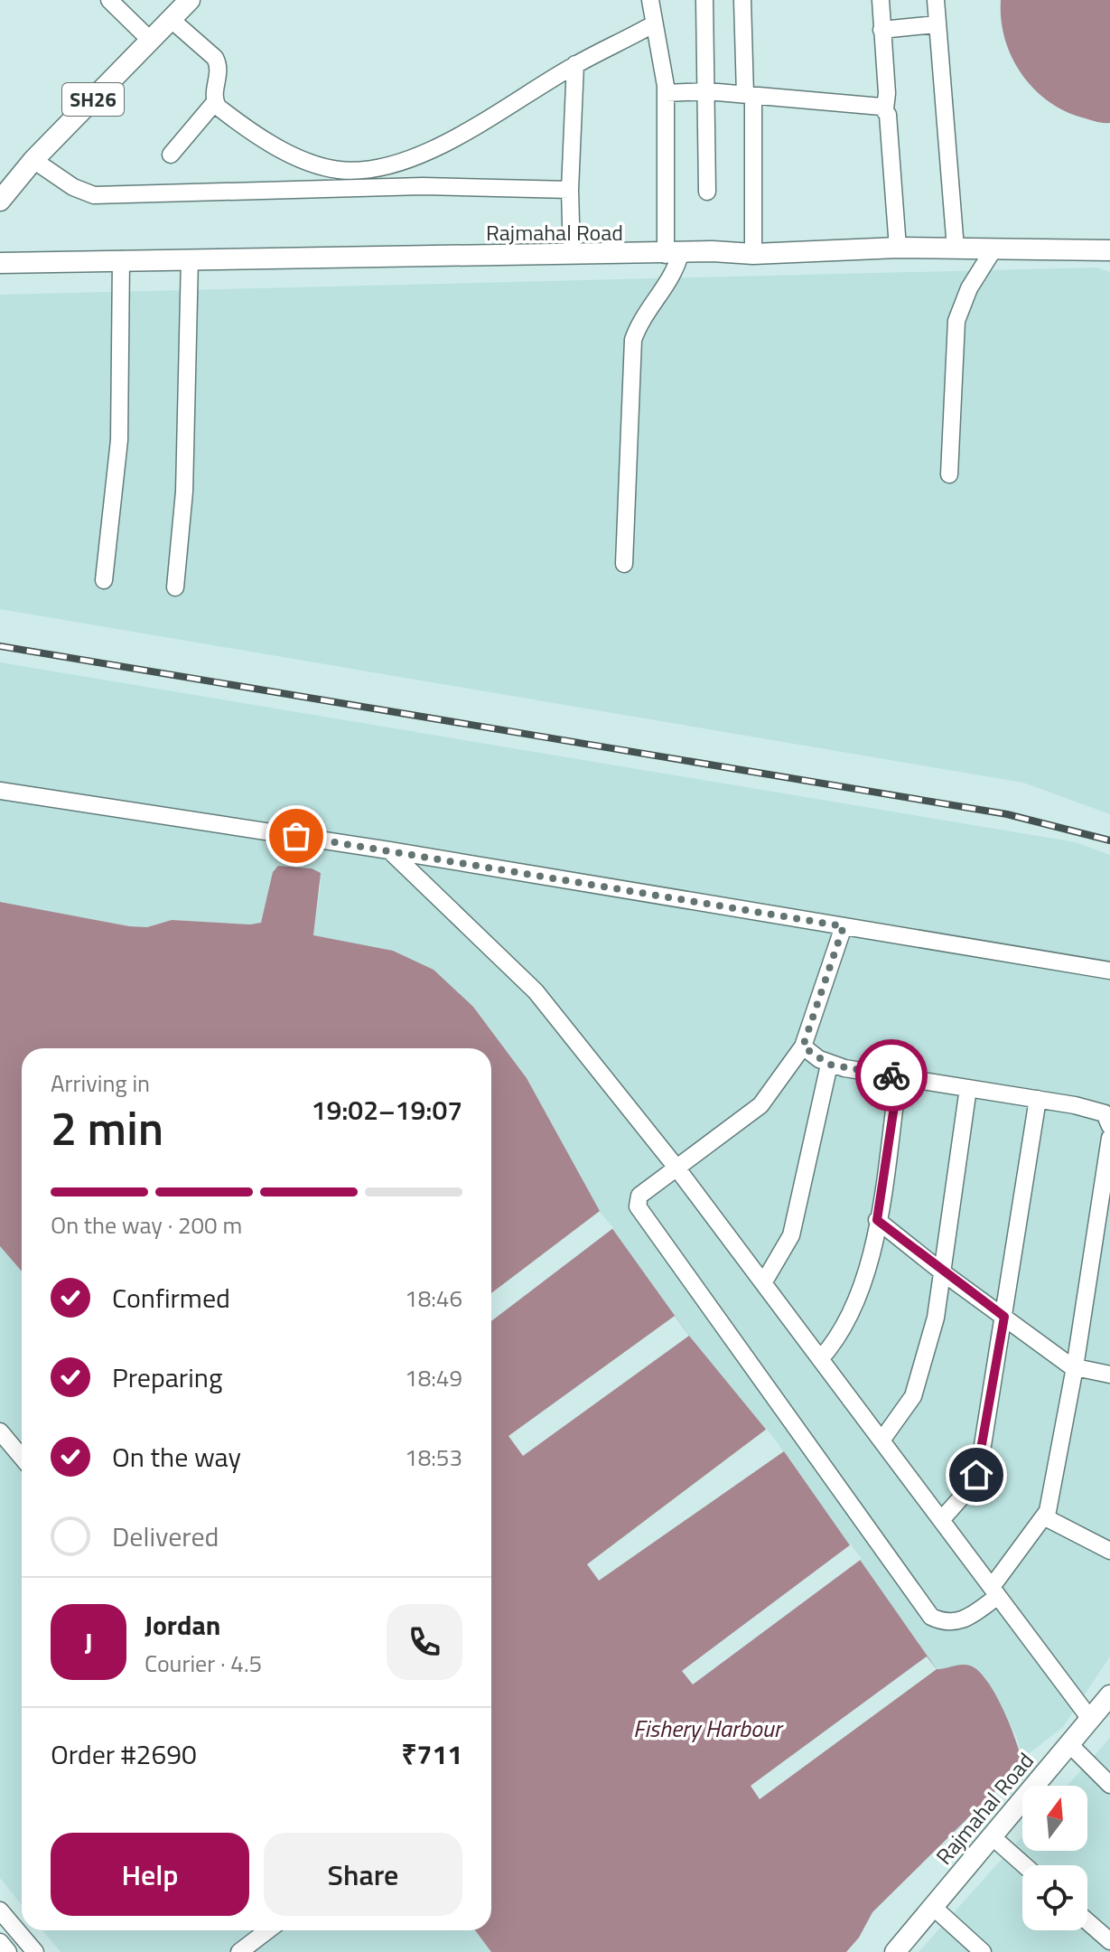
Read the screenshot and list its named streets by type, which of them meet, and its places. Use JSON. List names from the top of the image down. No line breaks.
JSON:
{"streets":{"main road":["SH26","Rajmahal Road"]},"water":["Fishery Harbour"],"north":"top","page":{"heading":["2 min","Arriving in","19:02–19:07"],"panel":["Jordan","Courier · 4.5","Order #2690","₹711"],"bar":"On the way · 200 m","list":[["Confirmed","18:46"],["Preparing","18:49"],["On the way","18:53"],"Delivered"],"round":"J","buttons":["Help","Share"]}}
